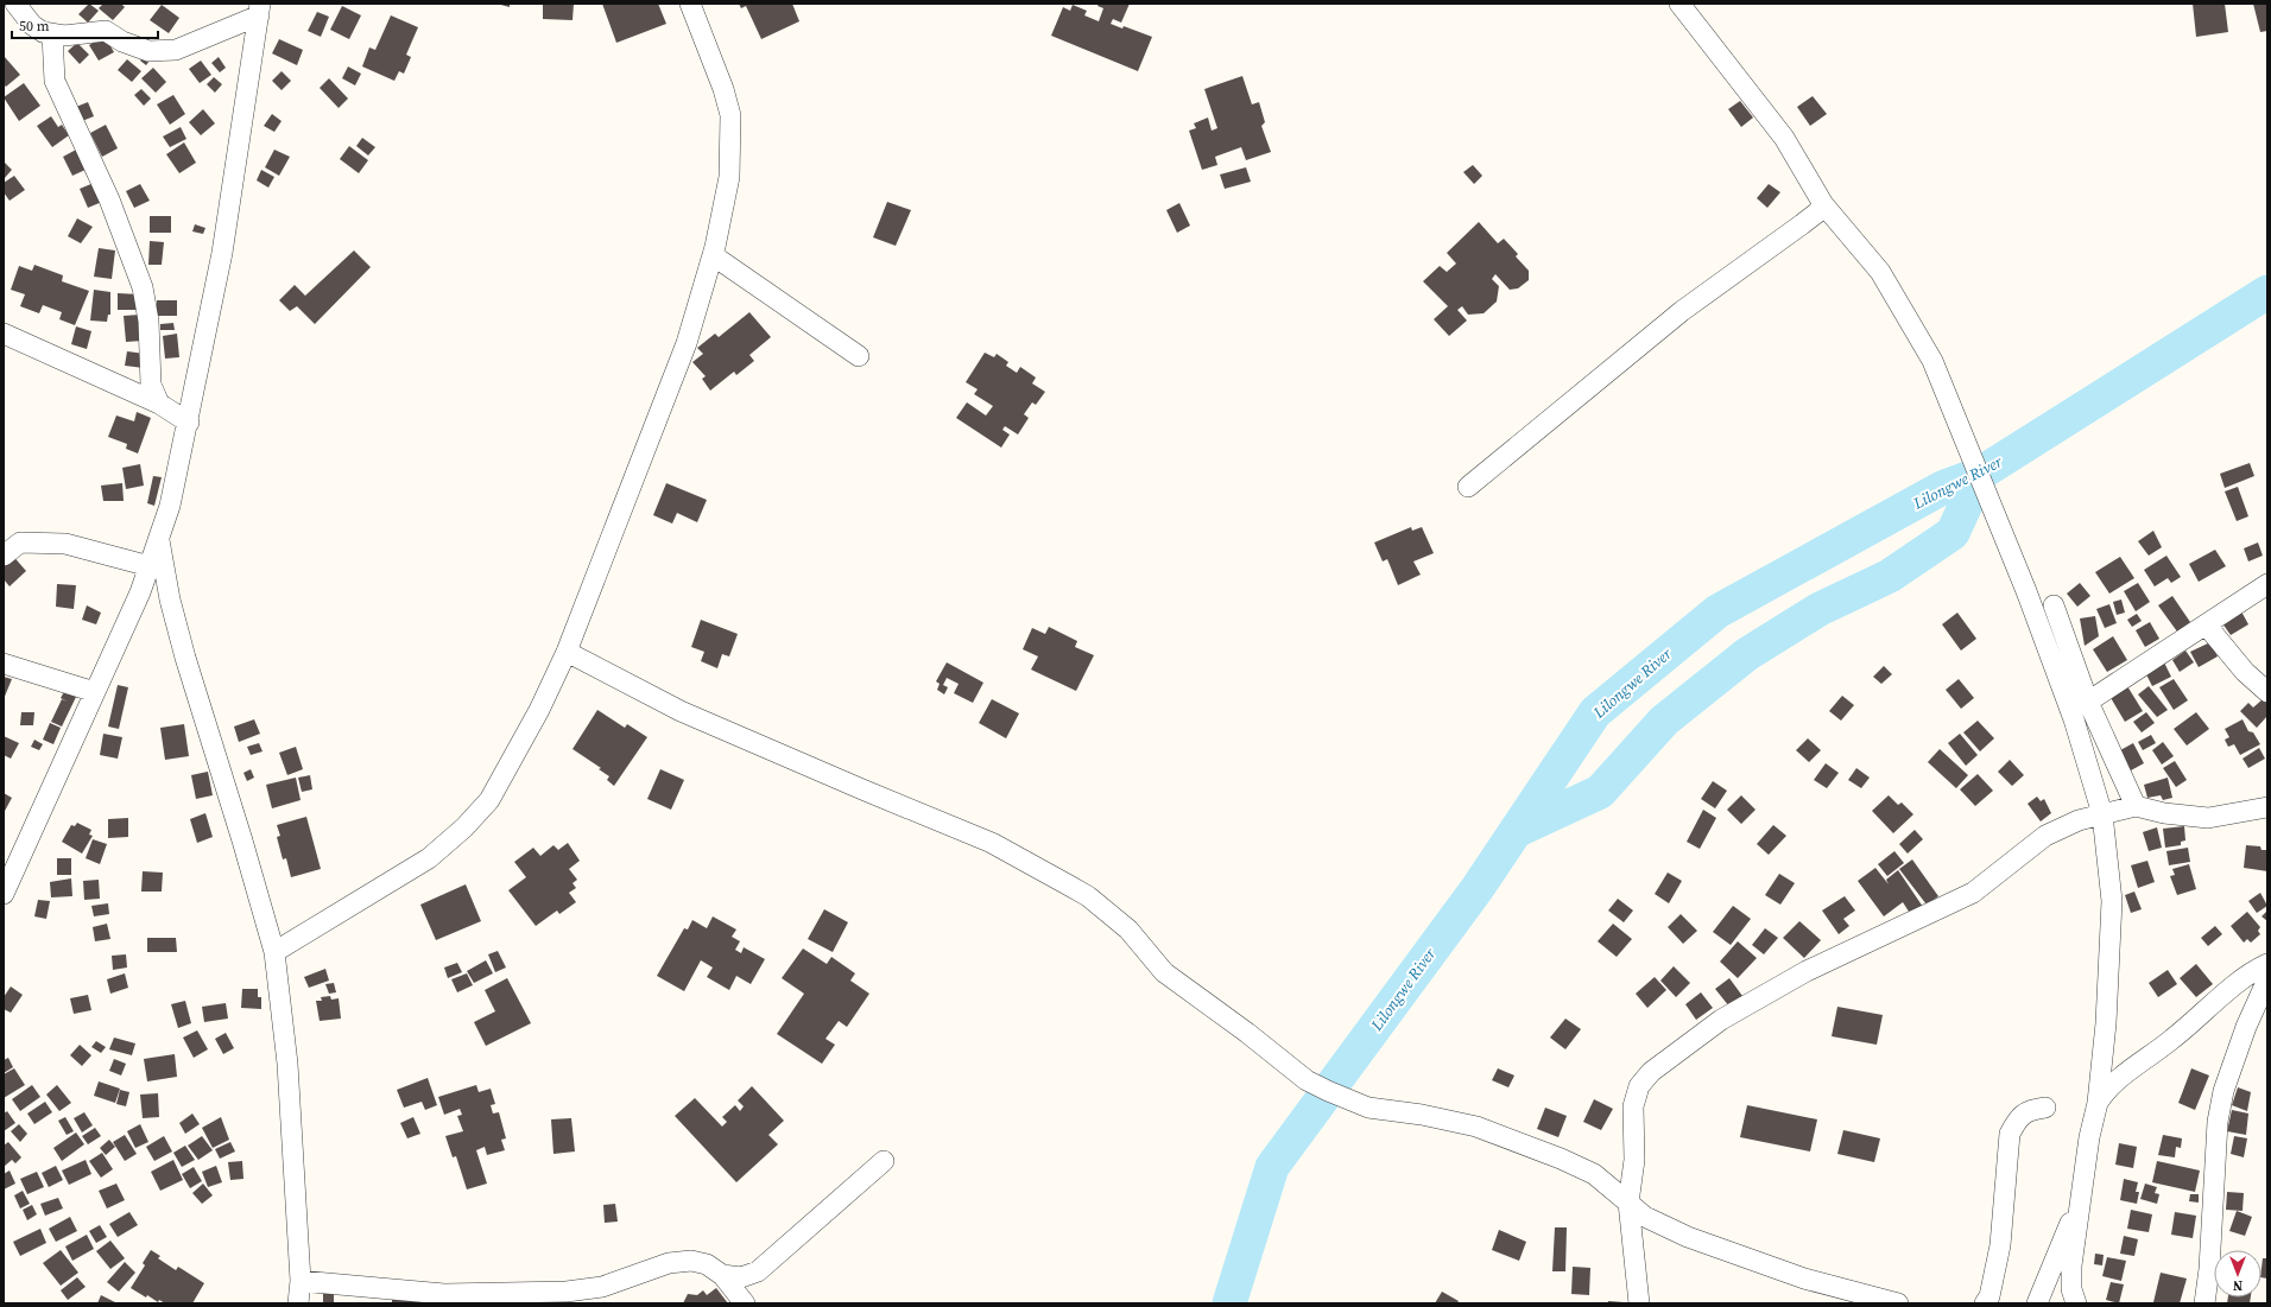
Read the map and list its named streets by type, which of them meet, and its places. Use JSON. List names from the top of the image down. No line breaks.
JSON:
{"water":["Lilongwe River"],"scale_bar":"50 m","north":"bottom"}
